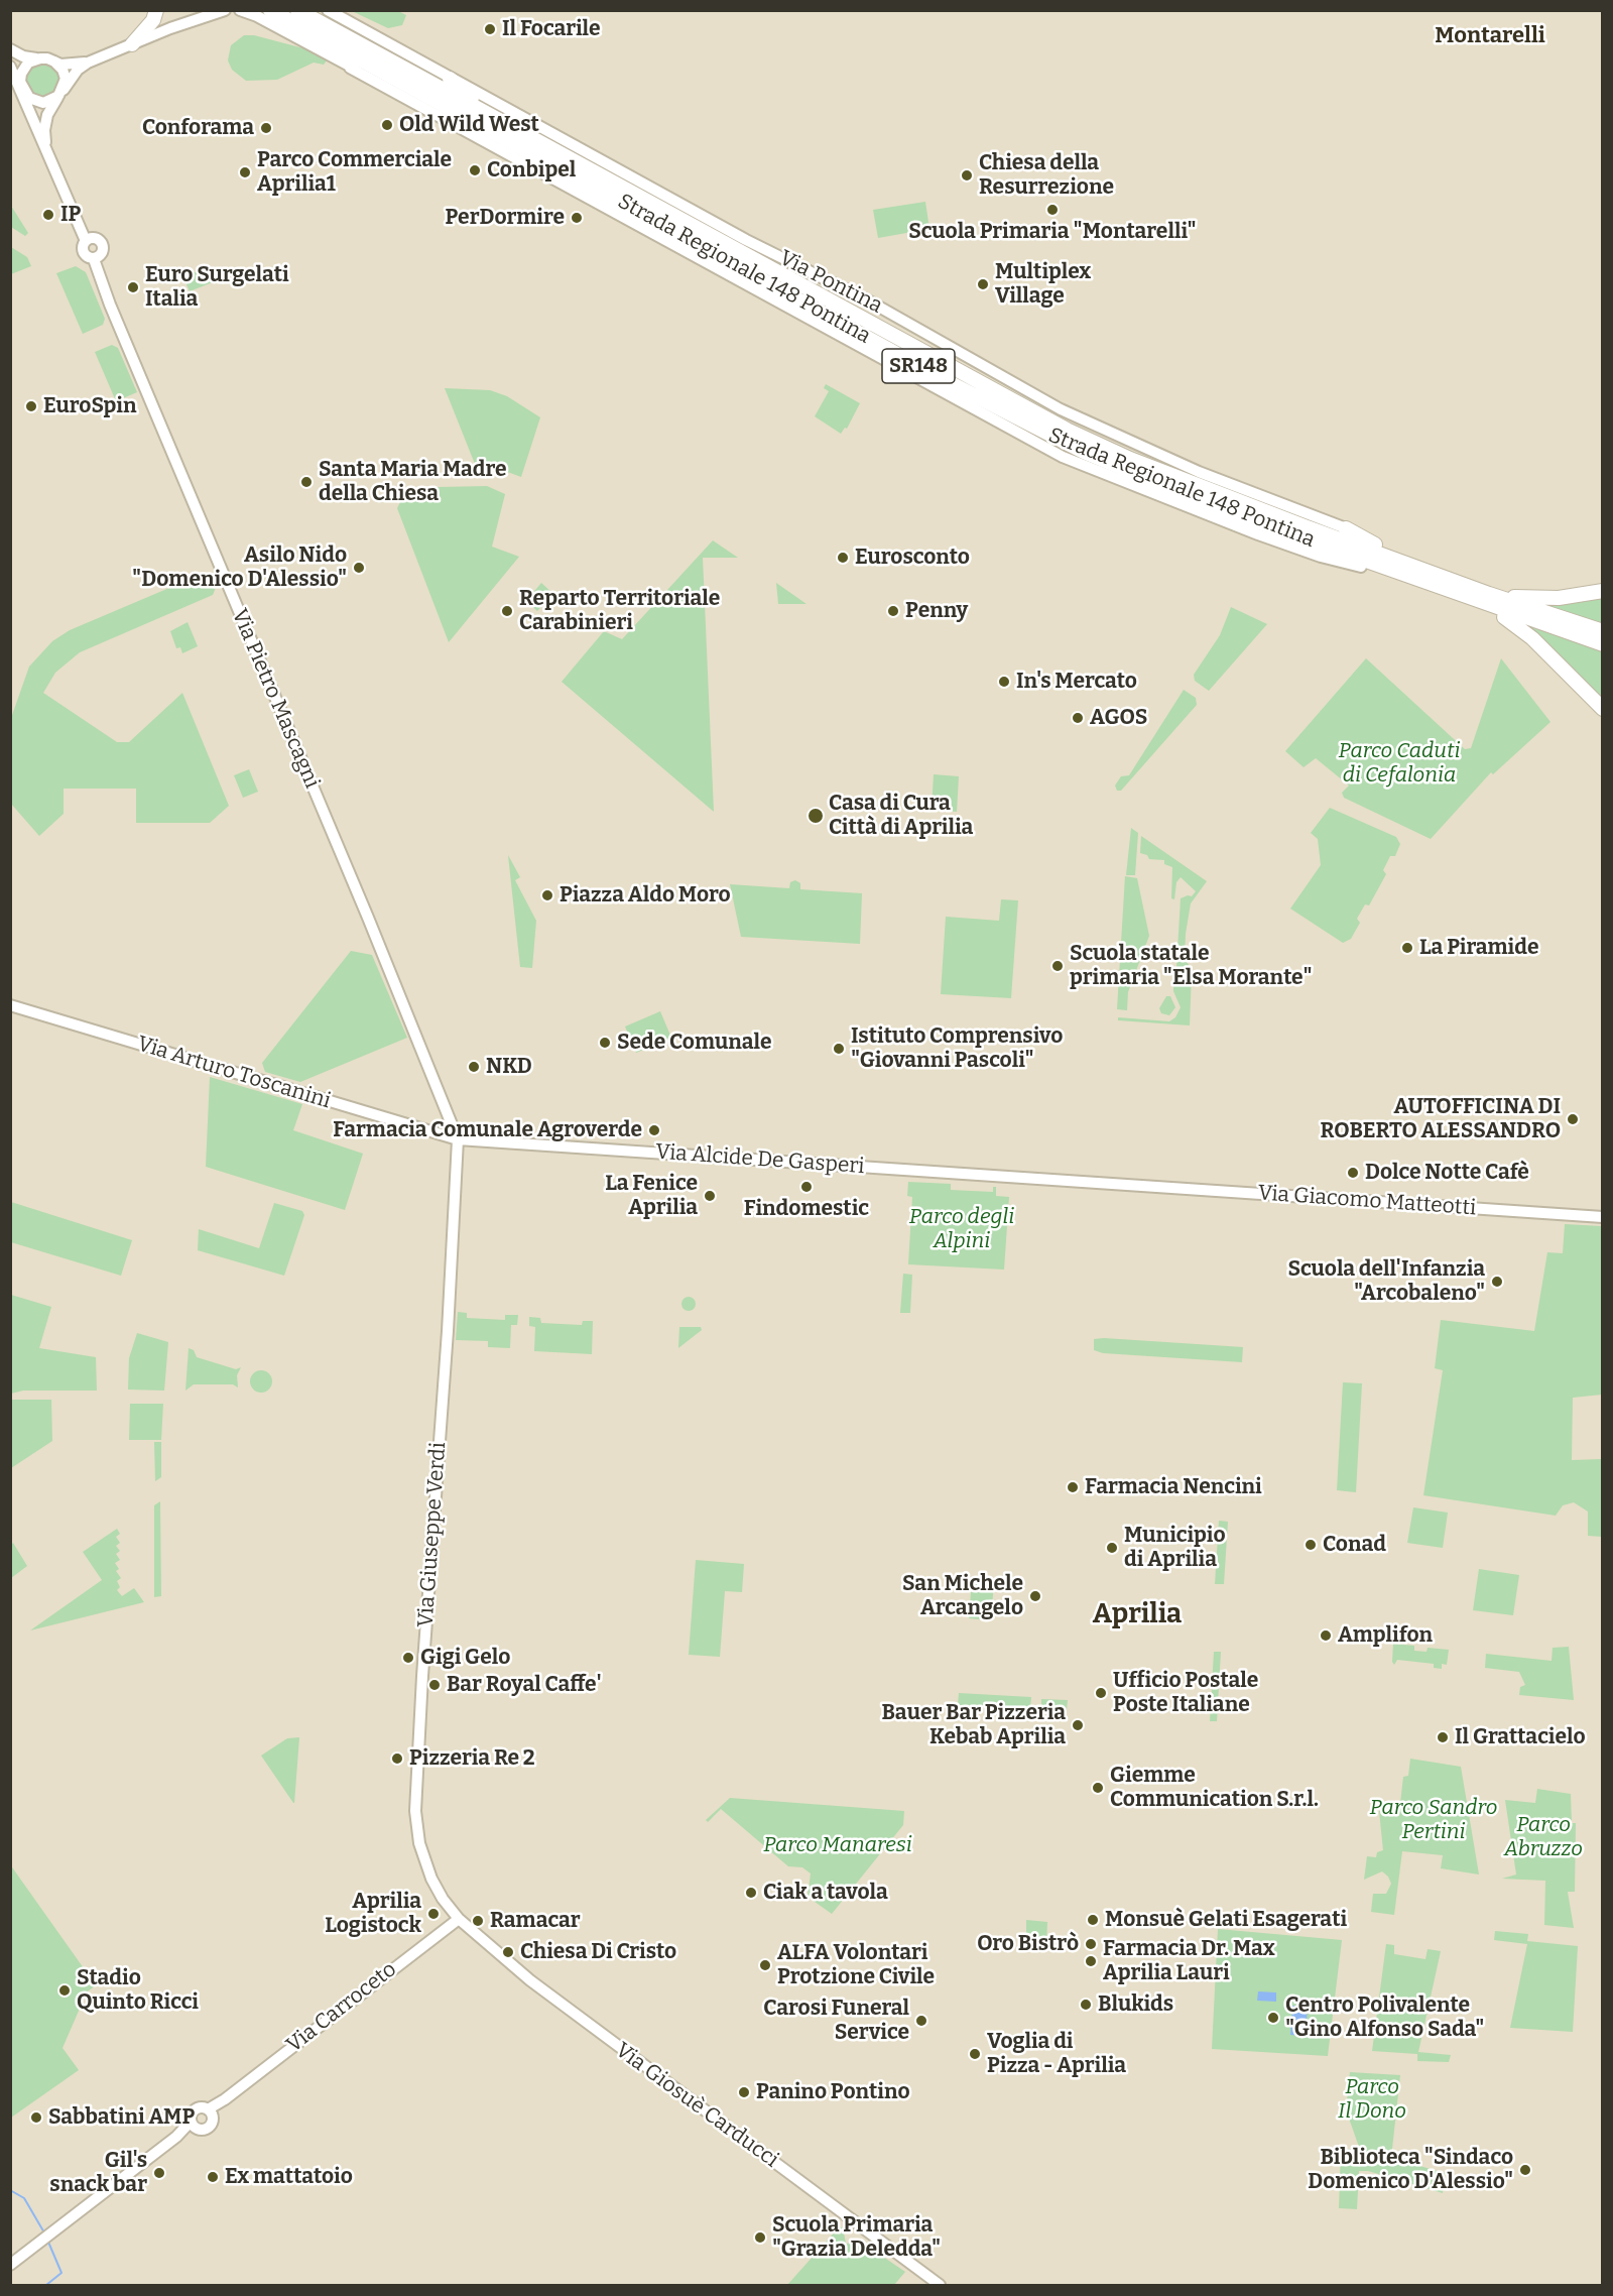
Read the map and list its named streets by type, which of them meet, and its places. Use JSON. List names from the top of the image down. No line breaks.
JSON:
{"streets":{"highway":["Strada Regionale 148 Pontina","SR148"],"street":["Via Pontina","Via Pietro Mascagni","Via Arturo Toscanini","Via Alcide De Gasperi","Via Giacomo Matteotti","Via Giuseppe Verdi","Via Carroceto","Via Giosuè Carducci"]},"crossings":[["Via Pietro Mascagni","Via Arturo Toscanini"],["Via Pietro Mascagni","Via Alcide De Gasperi"],["Via Pietro Mascagni","Via Giuseppe Verdi"],["Via Arturo Toscanini","Via Alcide De Gasperi"],["Via Arturo Toscanini","Via Giuseppe Verdi"],["Via Alcide De Gasperi","Via Giacomo Matteotti"],["Via Alcide De Gasperi","Via Giuseppe Verdi"],["Via Giuseppe Verdi","Via Carroceto"],["Via Giuseppe Verdi","Via Giosuè Carducci"],["Via Carroceto","Via Giosuè Carducci"]],"districts":["Montarelli","Aprilia"],"parks":["Parco Caduti di Cefalonia","Parco degli Alpini","Parco Sandro Pertini","Parco Abruzzo","Parco Manaresi","Parco Il Dono"],"places":["Il Focarile","Old Wild West","Conforama","Conbipel","Parco Commerciale Aprilia1","Chiesa della Resurrezione","Scuola Primaria \"Montarelli\"","IP","PerDormire","Multiplex Village","Euro Surgelati Italia","EuroSpin","Santa Maria Madre della Chiesa","Eurosconto","Asilo Nido \"Domenico D'Alessio\"","Reparto Territoriale Carabinieri","Penny","In's Mercato","AGOS","Casa di Cura Città di Aprilia","Piazza Aldo Moro","La Piramide","Scuola statale primaria \"Elsa Morante\"","Sede Comunale","Istituto Comprensivo \"Giovanni Pascoli\"","NKD","AUTOFFICINA DI ROBERTO ALESSANDRO","Farmacia Comunale Agroverde","Dolce Notte Cafè","Findomestic","La Fenice Aprilia","Scuola dell'Infanzia \"Arcobaleno\"","Farmacia Nencini","Conad","Municipio di Aprilia","San Michele Arcangelo","Amplifon","Gigi Gelo","Bar Royal Caffe'","Ufficio Postale Poste Italiane","Bauer Bar Pizzeria Kebab Aprilia","Il Grattacielo","Pizzeria Re 2","Giemme Communication S.r.l.","Ciak a tavola","Aprilia Logistock","Monsuè Gelati Esagerati","Ramacar","Oro Bistrò","Chiesa Di Cristo","Farmacia Dr. Max Aprilia Lauri","ALFA Volontari Protzione Civile","Stadio Quinto Ricci","Blukids","Centro Polivalente \"Gino Alfonso Sada\"","Carosi Funeral Service","Voglia di Pizza - Aprilia","Panino Pontino","Sabbatini AMP","Biblioteca \"Sindaco Domenico D'Alessio\"","Gil's snack bar","Ex mattatoio","Scuola Primaria \"Grazia Deledda\""]}
